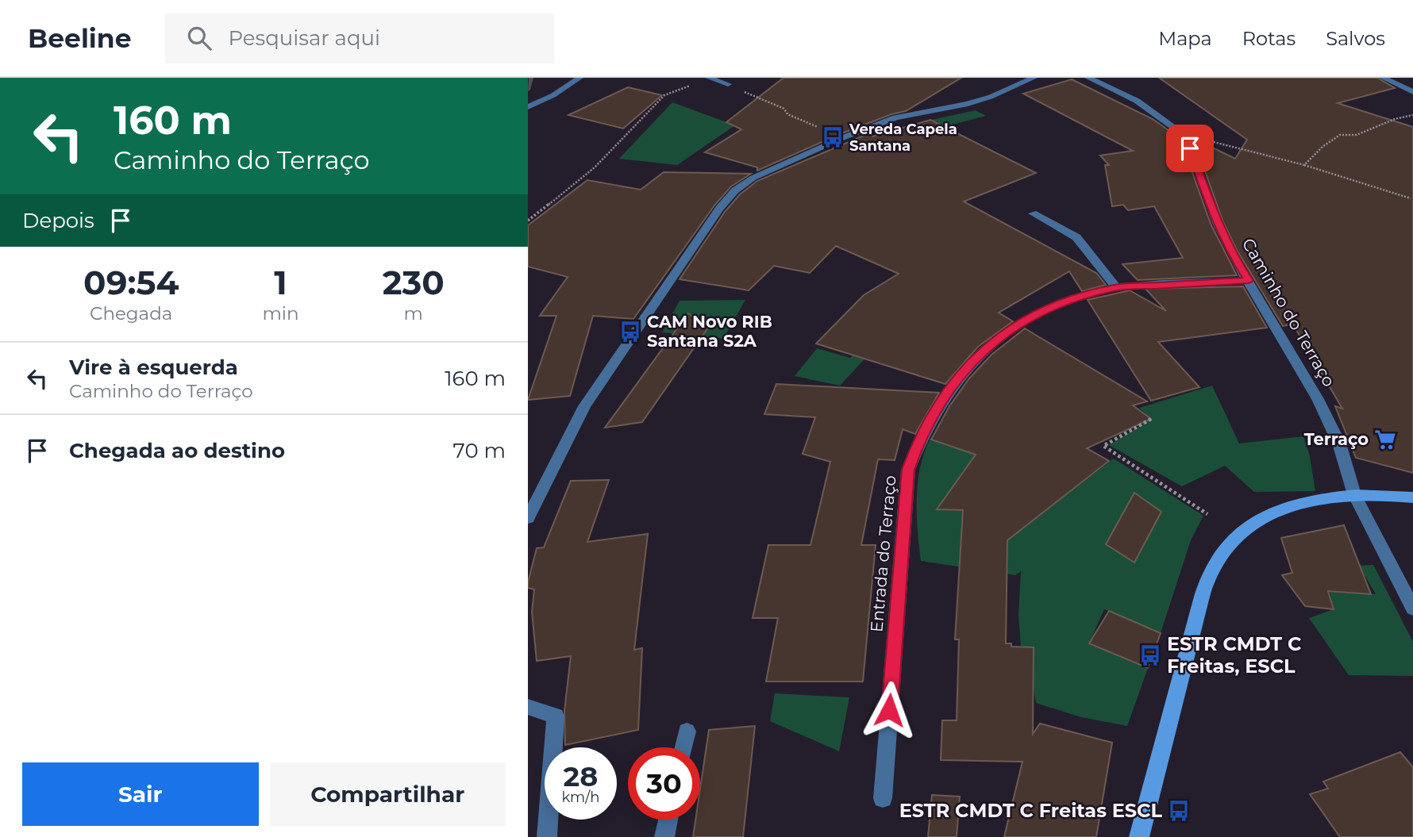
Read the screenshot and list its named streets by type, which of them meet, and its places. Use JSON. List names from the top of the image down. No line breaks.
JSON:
{"streets":{"street":["Caminho do Terraço","Entrada do Terraço"]},"crossings":[["Caminho do Terraço","Entrada do Terraço"]],"places":{"bus stop":["Vereda Capela Santana","CAM Novo RIB Santana S2A","ESTR CMDT C Freitas, ESCL","ESTR CMDT C Freitas ESCL"],"supermarket":["Terraço"]},"page":{"header":"Beeline","search":"Pesquisar aqui","nav":["Mapa","Rotas","Salvos"],"turn":["160 m","Caminho do Terraço"],"then":"Depois","eta":["09:54","Chegada","1","min","230","m"],"list":[{"name":"Vire à esquerda","note":"Caminho do Terraço","value":"160 m"},{"name":"Chegada ao destino","value":"70 m"}],"speed":"28 km/h","limit":"30","buttons":["Sair","Compartilhar"]}}
